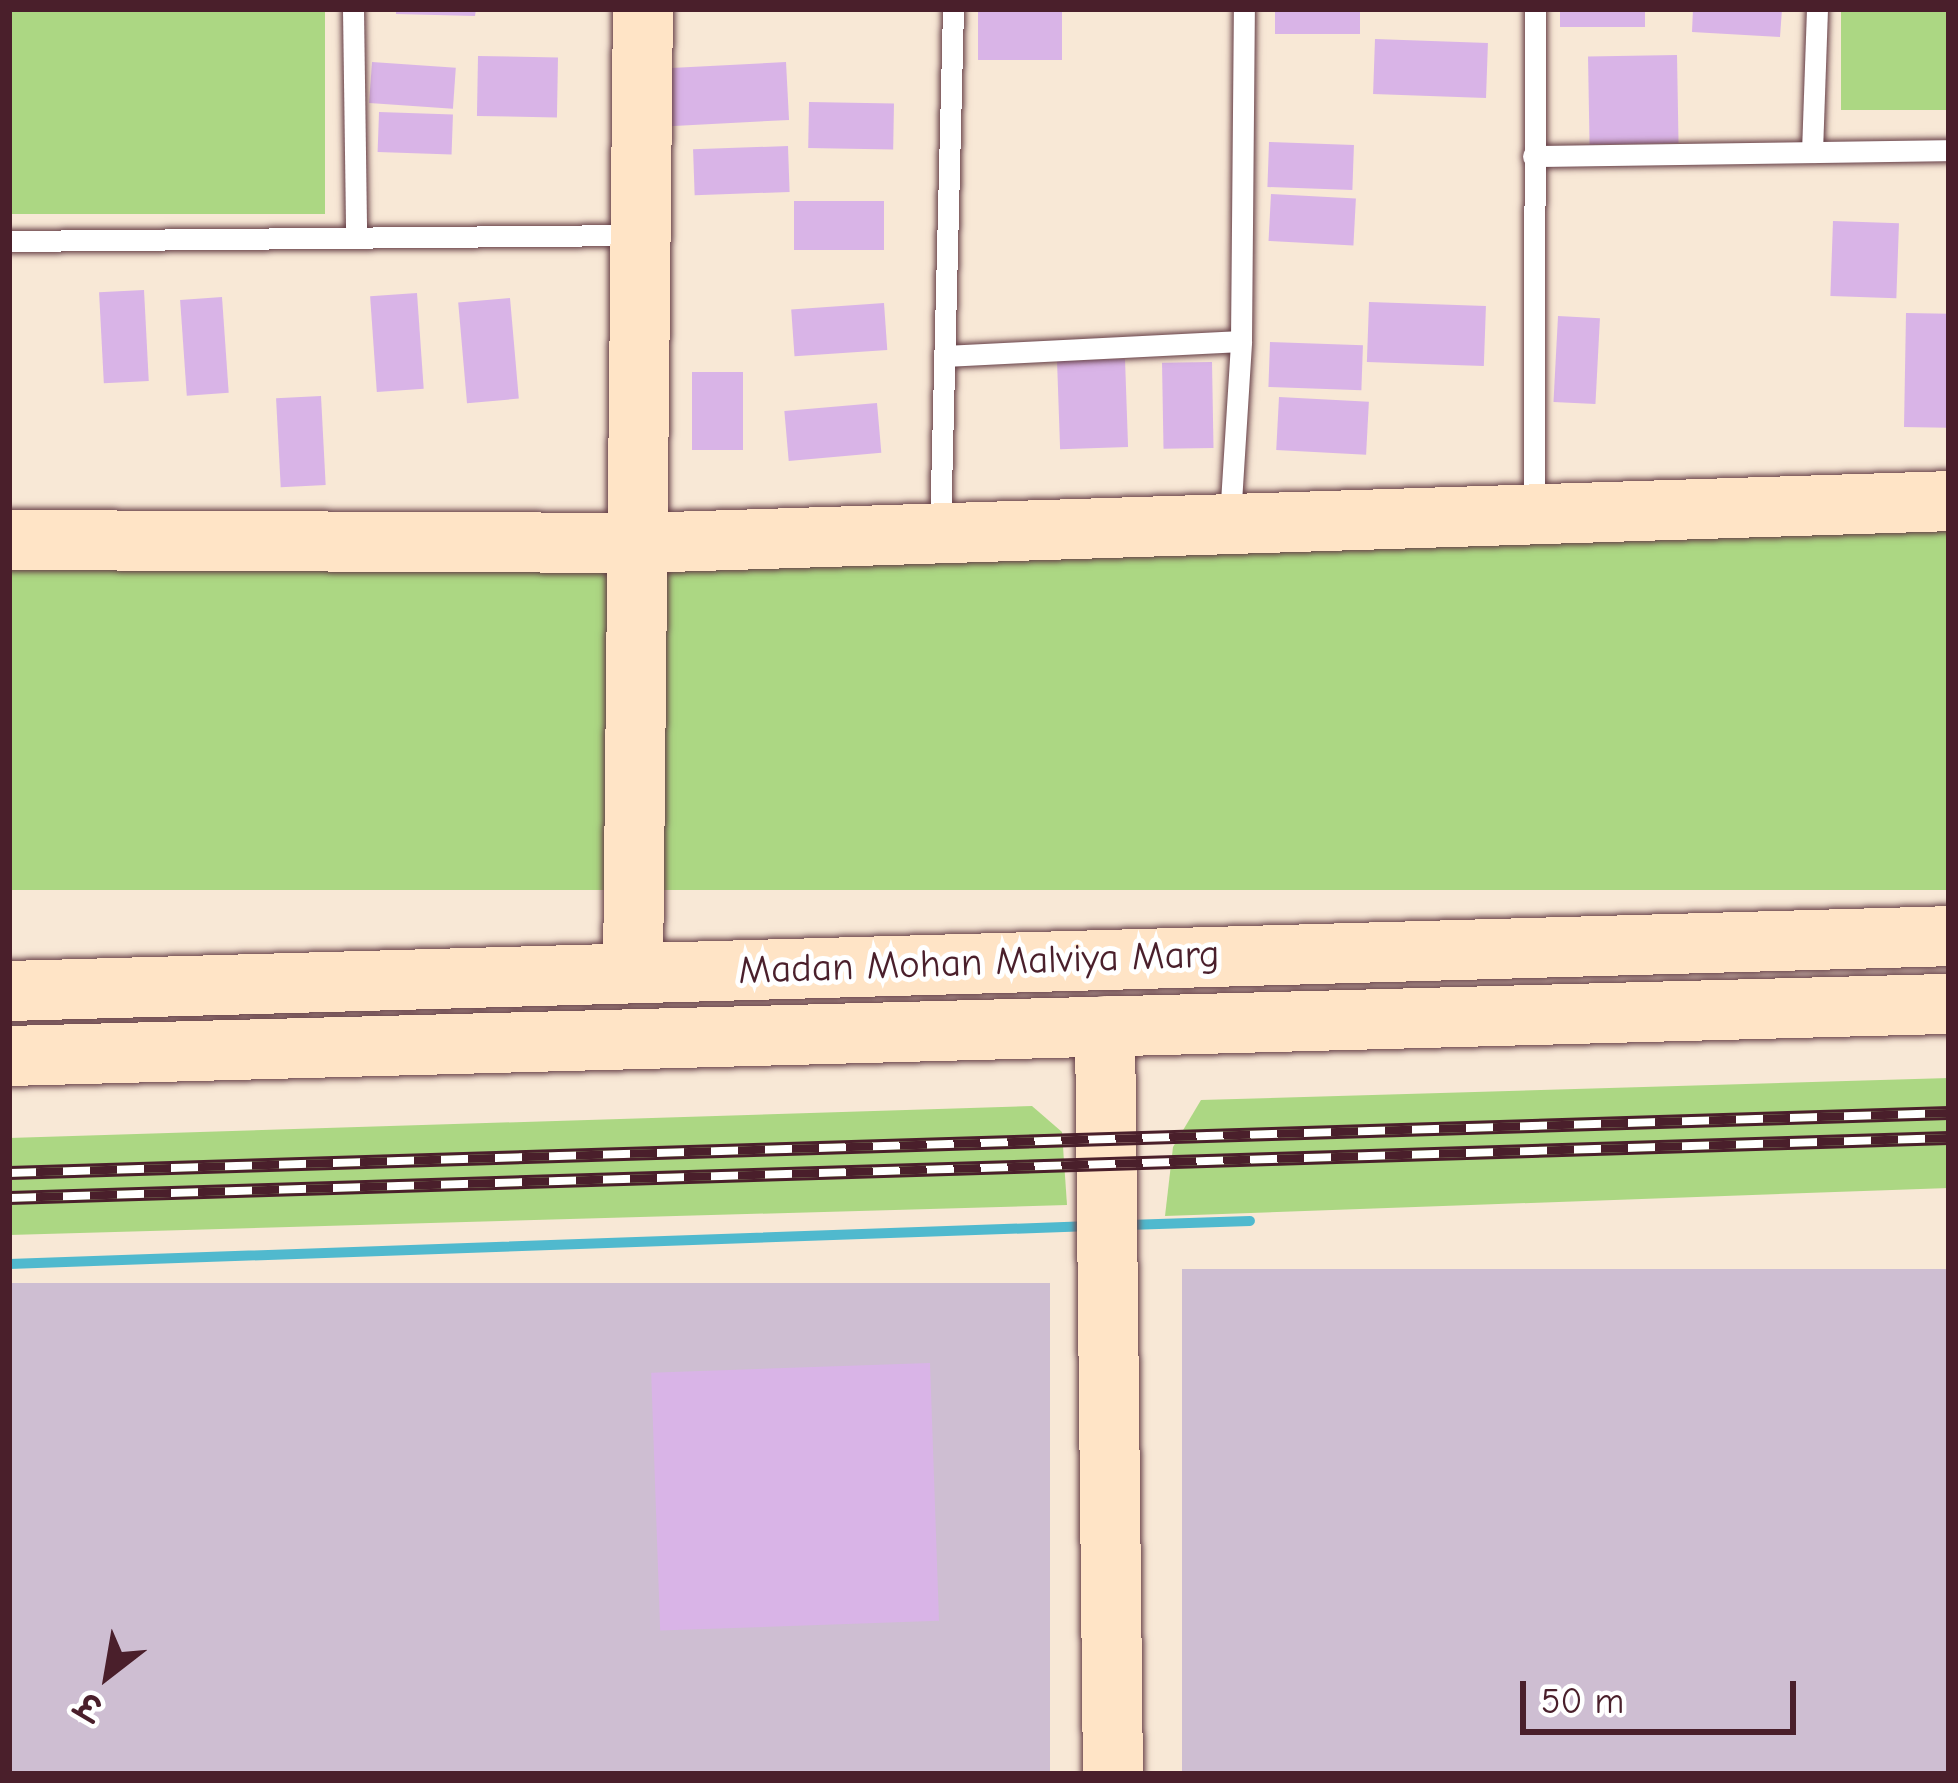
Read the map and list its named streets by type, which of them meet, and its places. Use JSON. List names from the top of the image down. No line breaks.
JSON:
{"streets":{"main road":["Madan Mohan Malviya Marg"]},"scale_bar":"50 m","north":"bottom left"}
